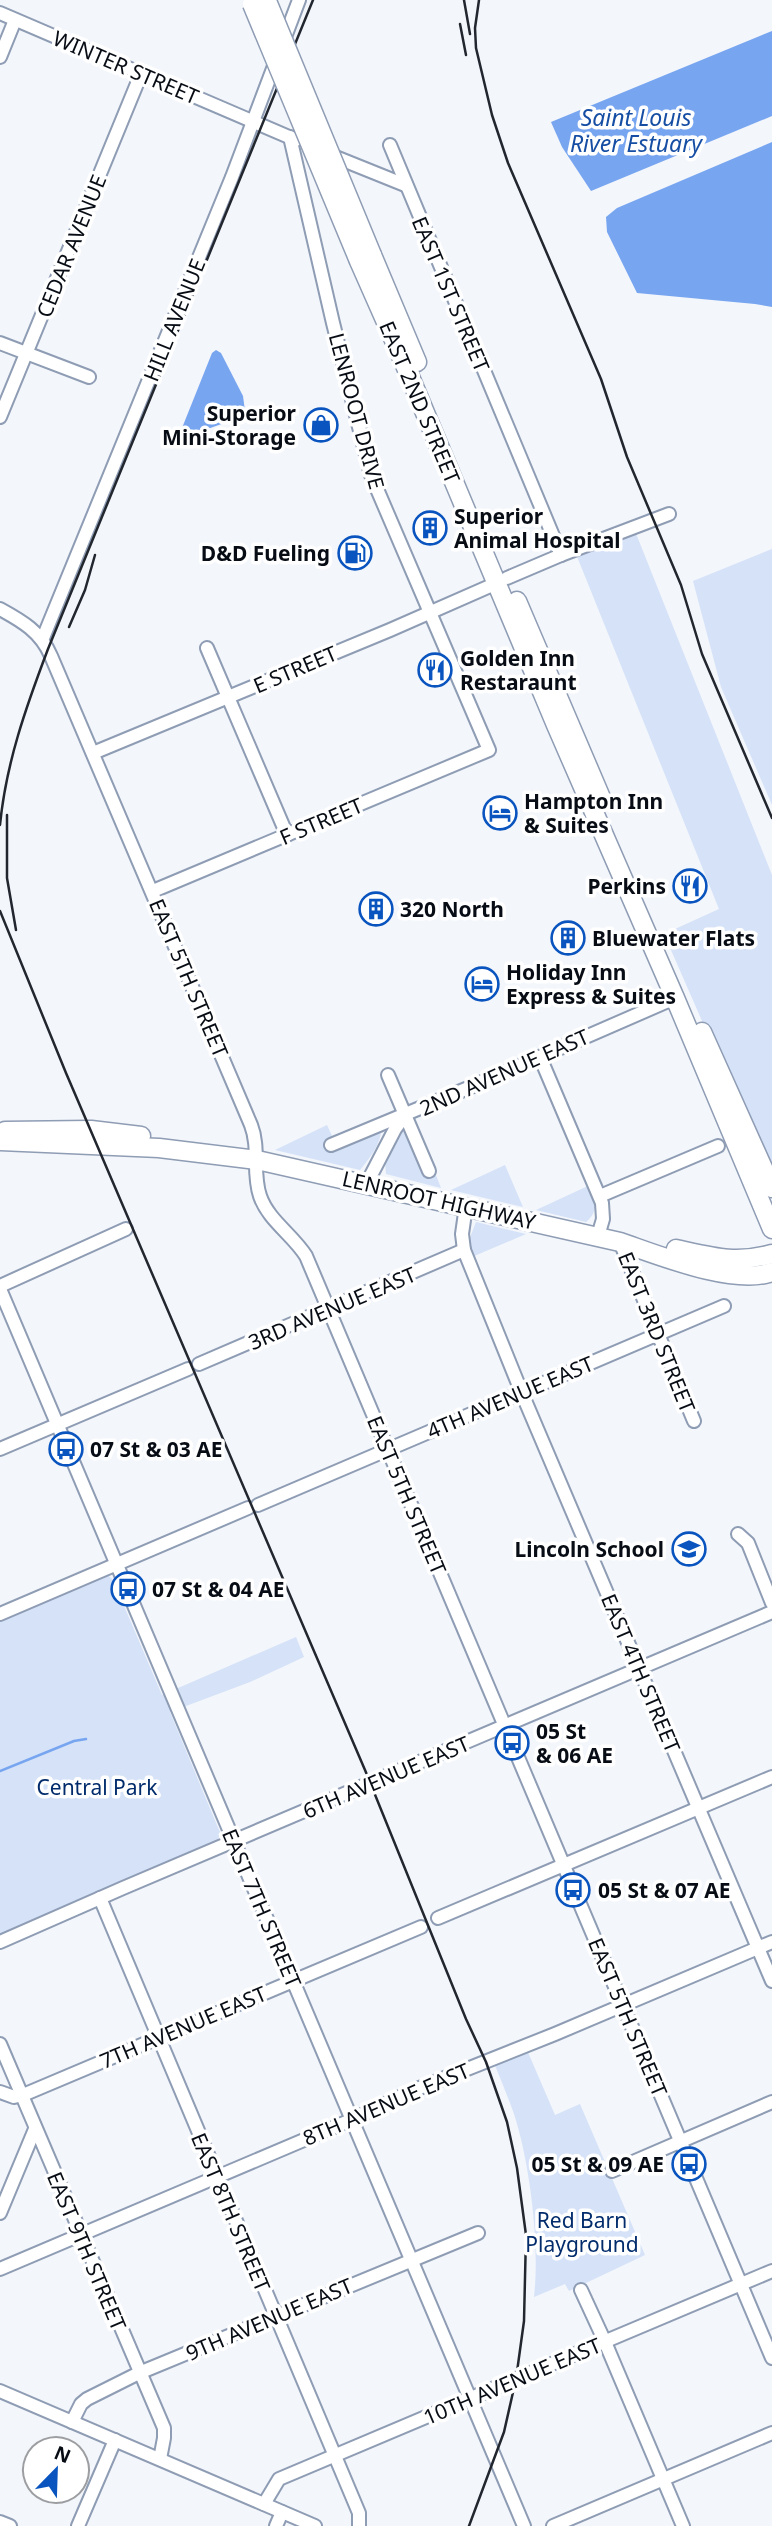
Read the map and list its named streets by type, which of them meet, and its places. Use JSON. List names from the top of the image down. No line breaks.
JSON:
{"streets":{"highway":["EAST 2ND STREET","LENROOT HIGHWAY"],"street":["WINTER STREET","CEDAR AVENUE","EAST 1ST STREET","HILL AVENUE","LENROOT DRIVE","E STREET","F STREET","EAST 5TH STREET","2ND AVENUE EAST","3RD AVENUE EAST","EAST 3RD STREET","4TH AVENUE EAST","EAST 4TH STREET","6TH AVENUE EAST","EAST 7TH STREET","7TH AVENUE EAST","8TH AVENUE EAST","EAST 8TH STREET","EAST 9TH STREET","9TH AVENUE EAST","10TH AVENUE EAST"]},"crossings":[["WINTER STREET","CEDAR AVENUE"],["WINTER STREET","HILL AVENUE"],["EAST 1ST STREET","E STREET"],["HILL AVENUE","EAST 5TH STREET"],["EAST 2ND STREET","E STREET"],["EAST 2ND STREET","2ND AVENUE EAST"],["LENROOT DRIVE","E STREET"],["LENROOT DRIVE","F STREET"],["E STREET","EAST 5TH STREET"],["F STREET","EAST 5TH STREET"],["EAST 5TH STREET","LENROOT HIGHWAY"],["EAST 5TH STREET","3RD AVENUE EAST"],["EAST 5TH STREET","4TH AVENUE EAST"],["EAST 5TH STREET","6TH AVENUE EAST"],["EAST 5TH STREET","8TH AVENUE EAST"],["EAST 5TH STREET","10TH AVENUE EAST"],["2ND AVENUE EAST","LENROOT HIGHWAY"],["LENROOT HIGHWAY","EAST 3RD STREET"],["LENROOT HIGHWAY","EAST 4TH STREET"],["3RD AVENUE EAST","EAST 4TH STREET"],["3RD AVENUE EAST","EAST 7TH STREET"],["EAST 3RD STREET","4TH AVENUE EAST"],["4TH AVENUE EAST","EAST 4TH STREET"],["4TH AVENUE EAST","EAST 7TH STREET"],["EAST 4TH STREET","6TH AVENUE EAST"],["EAST 4TH STREET","8TH AVENUE EAST"],["6TH AVENUE EAST","EAST 7TH STREET"],["6TH AVENUE EAST","EAST 8TH STREET"],["EAST 7TH STREET","7TH AVENUE EAST"],["EAST 7TH STREET","8TH AVENUE EAST"],["EAST 7TH STREET","9TH AVENUE EAST"],["EAST 7TH STREET","10TH AVENUE EAST"],["7TH AVENUE EAST","EAST 8TH STREET"],["7TH AVENUE EAST","EAST 9TH STREET"],["8TH AVENUE EAST","EAST 8TH STREET"],["8TH AVENUE EAST","EAST 9TH STREET"],["EAST 8TH STREET","9TH AVENUE EAST"],["EAST 8TH STREET","10TH AVENUE EAST"],["EAST 9TH STREET","9TH AVENUE EAST"]],"water":["Saint Louis River Estuary"],"parks":["Central Park","Red Barn Playground"],"places":{"shop":["Superior Mini-Storage"],"building":["Superior Animal Hospital","320 North","Bluewater Flats"],"fuel station":["D&D Fueling"],"restaurant":["Golden Inn Restaraunt","Perkins"],"hotel":["Hampton Inn & Suites","Holiday Inn Express & Suites"],"bus stop":["07 St & 03 AE","07 St & 04 AE","05 St & 06 AE","05 St & 07 AE","05 St & 09 AE"],"school or university":["Lincoln School"]},"north":"top right"}
